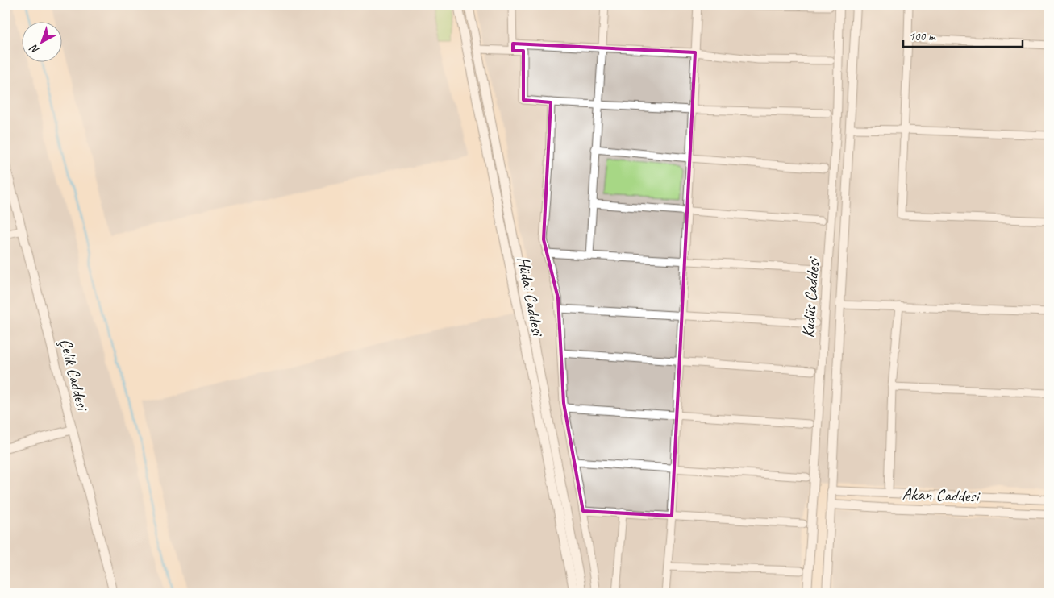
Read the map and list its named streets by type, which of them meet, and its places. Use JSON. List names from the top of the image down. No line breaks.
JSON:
{"streets":{"street":["Hüdai Caddesi","Kudüs Caddesi","Çelik Caddesi","Akan Caddesi"]},"crossings":[["Kudüs Caddesi","Akan Caddesi"]],"scale_bar":"100 m","north":"bottom left"}
